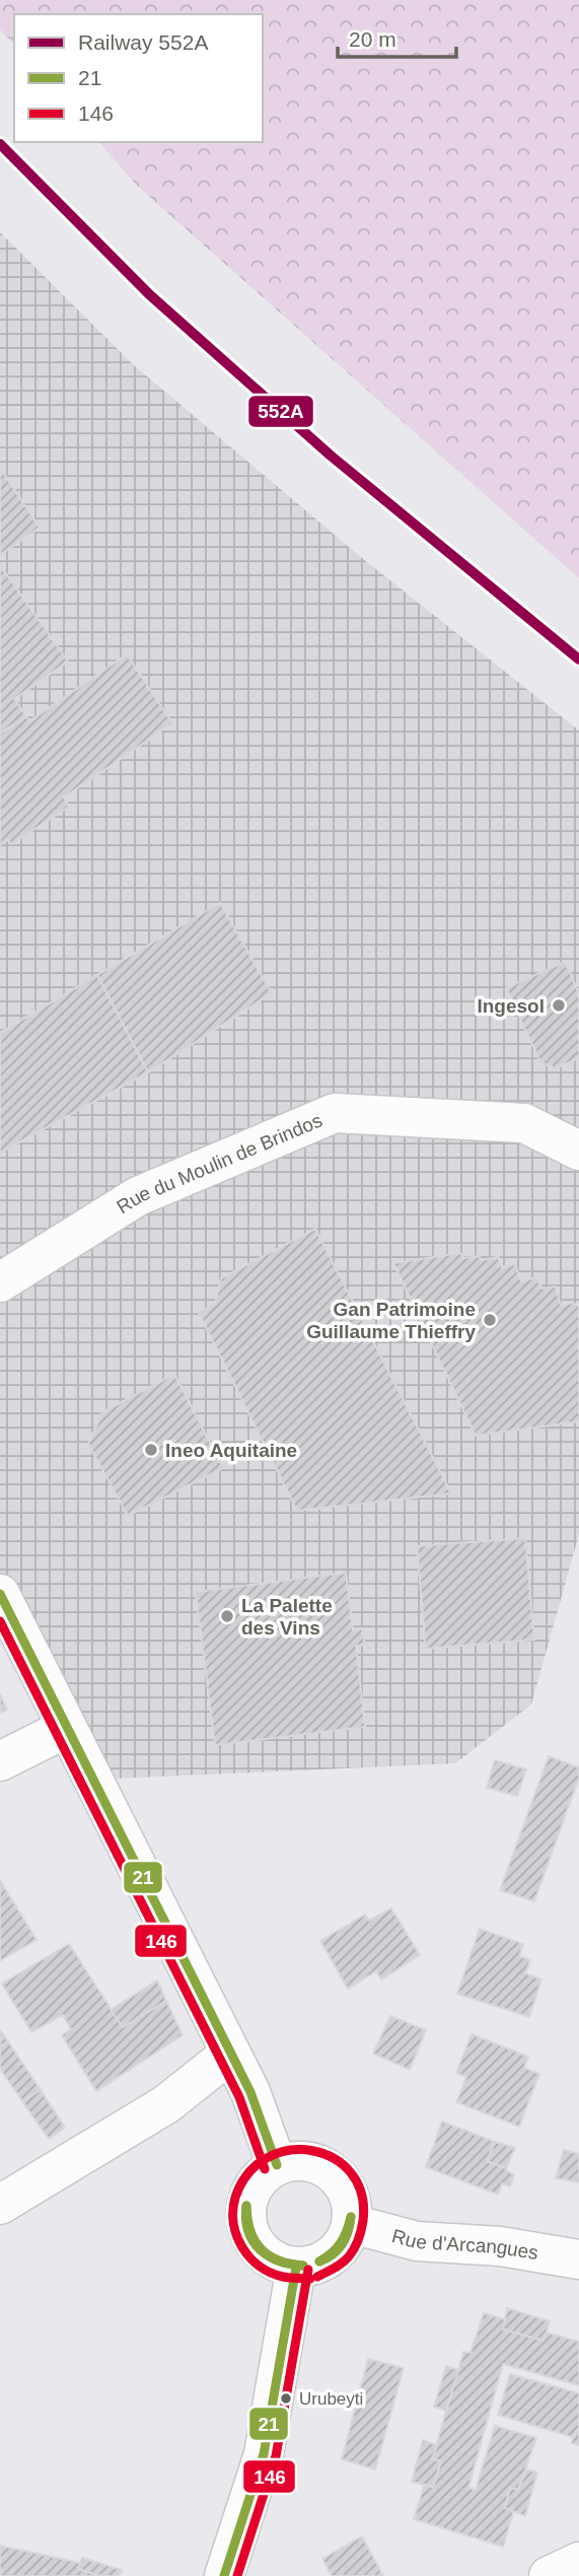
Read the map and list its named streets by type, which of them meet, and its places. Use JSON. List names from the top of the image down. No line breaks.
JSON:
{"streets":{"street":["Rue du Moulin de Brindos","Rue d'Arcangues"]},"places":["Ingesol","Gan Patrimoine Guillaume Thieffry","Ineo Aquitaine","La Palette des Vins","Urubeyti"],"lines":["rail line 552A","transit line 21","transit line 146"],"legend":["Railway 552A","21","146"],"scale_bar":"20 m"}
